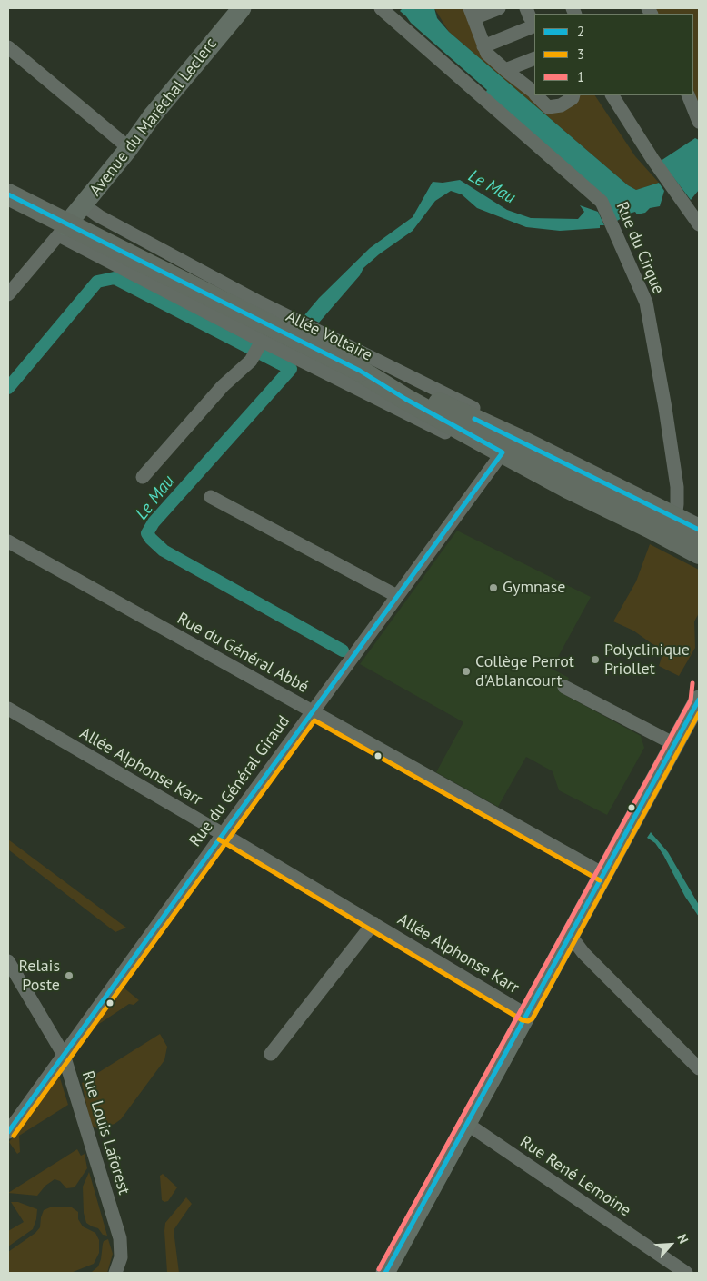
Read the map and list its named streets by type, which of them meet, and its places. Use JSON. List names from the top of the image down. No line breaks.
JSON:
{"streets":{"main road":["Avenue du Maréchal Leclerc","Allée Voltaire"],"street":["Rue du Cirque","Rue du Général Abbé","Allée Alphonse Karr","Rue du Général Giraud","Rue Louis Laforest","Rue René Lemoine"]},"crossings":[["Avenue du Maréchal Leclerc","Allée Voltaire"],["Rue du Cirque","Allée Voltaire"],["Allée Voltaire","Rue du Général Giraud"],["Rue du Général Abbé","Rue du Général Giraud"],["Allée Alphonse Karr","Rue du Général Giraud"],["Rue du Général Giraud","Rue Louis Laforest"]],"water":["Le Mau"],"places":["Gymnase","Polyclinique Priollet","Collège Perrot d'Ablancourt","Relais Poste"],"lines":["transit line 2","transit line 1","transit line 3"],"legend":["2","3","1"],"north":"top right"}
